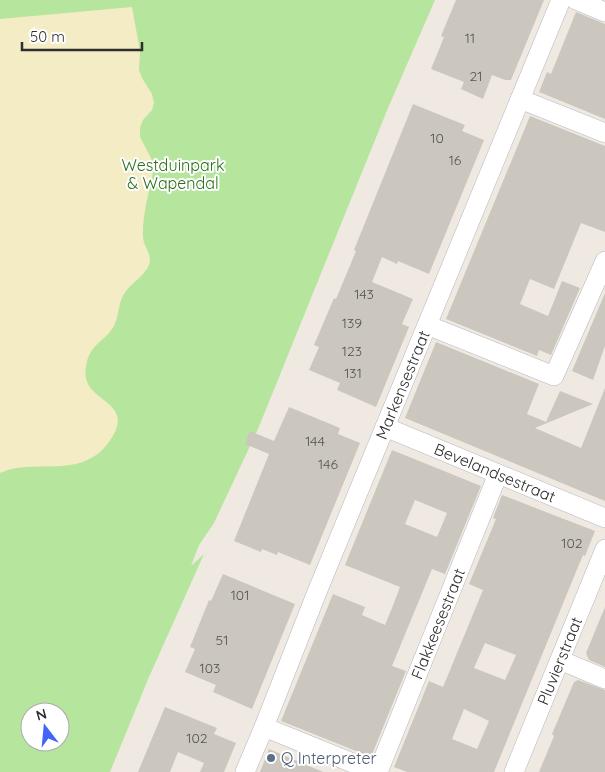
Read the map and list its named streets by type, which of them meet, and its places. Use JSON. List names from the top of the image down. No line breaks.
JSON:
{"streets":{"street":["Markensestraat","Bevelandsestraat","Flakkeesestraat","Pluvierstraat"]},"crossings":[["Markensestraat","Bevelandsestraat"],["Bevelandsestraat","Flakkeesestraat"]],"parks":["Westduinpark & Wapendal"],"places":["Q Interpreter"],"house_numbers":["11","21","10","16","143","139","123","131","144","146","102","101","51","103","102"],"scale_bar":"50 m","north":"top"}
